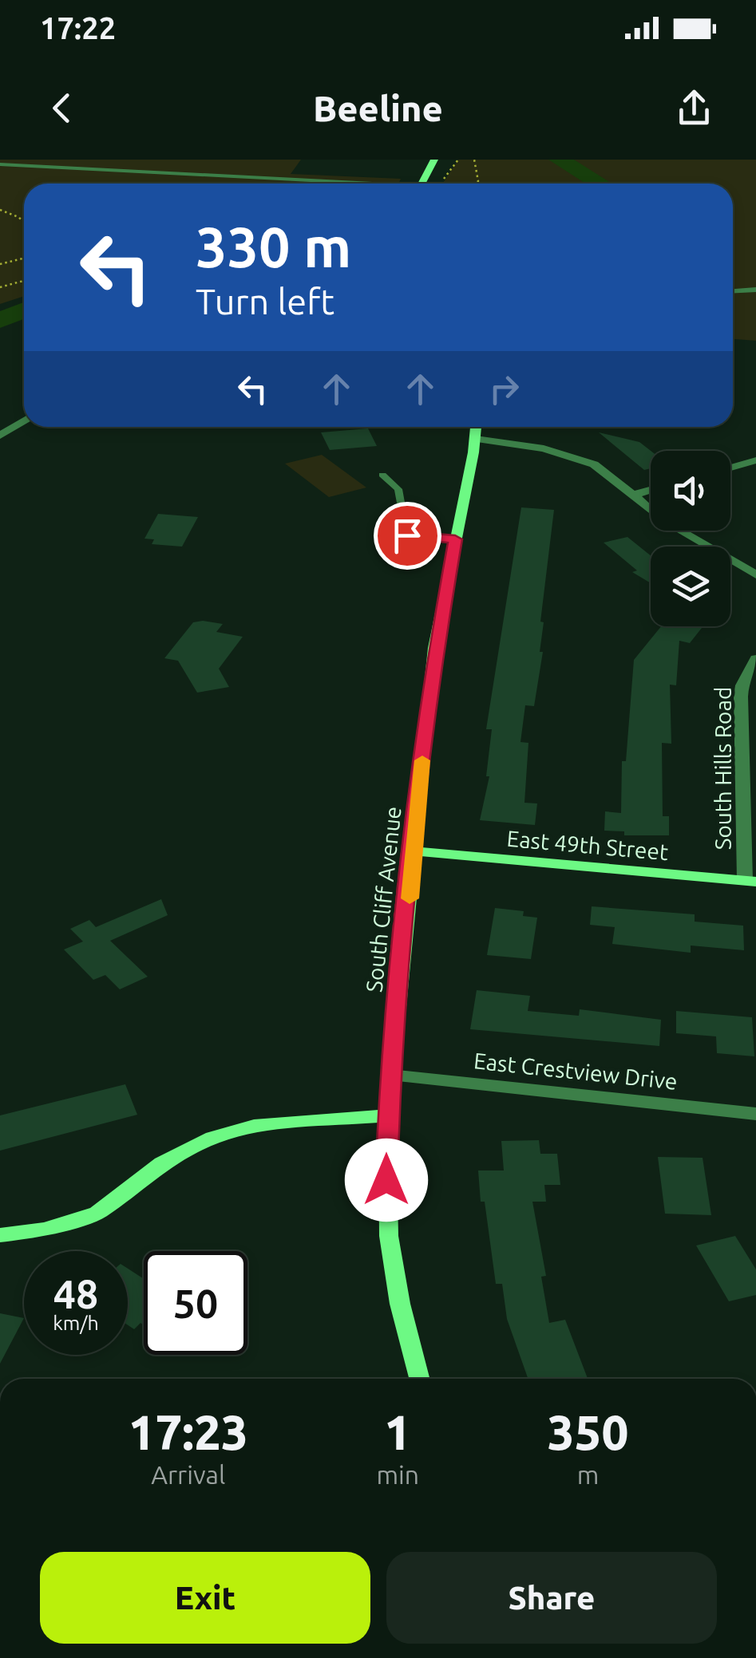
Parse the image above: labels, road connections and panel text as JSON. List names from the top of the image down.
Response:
{
  "streets": {
    "main road": ["East 49th Street", "South Cliff Avenue"],
    "street": ["South Hills Road", "East Crestview Drive"]
  },
  "crossings": [
    ["South Hills Road", "East 49th Street"],
    ["East 49th Street", "South Cliff Avenue"],
    ["South Cliff Avenue", "East Crestview Drive"]
  ],
  "page": {
    "status": "17:22",
    "header": "Beeline",
    "turn": ["330 m", "Turn left"],
    "speed": "48 km/h",
    "limit": "50",
    "eta": [
      "17:23",
      "Arrival",
      "1",
      "min",
      "350",
      "m"
    ],
    "buttons": ["Exit", "Share"]
  }
}
